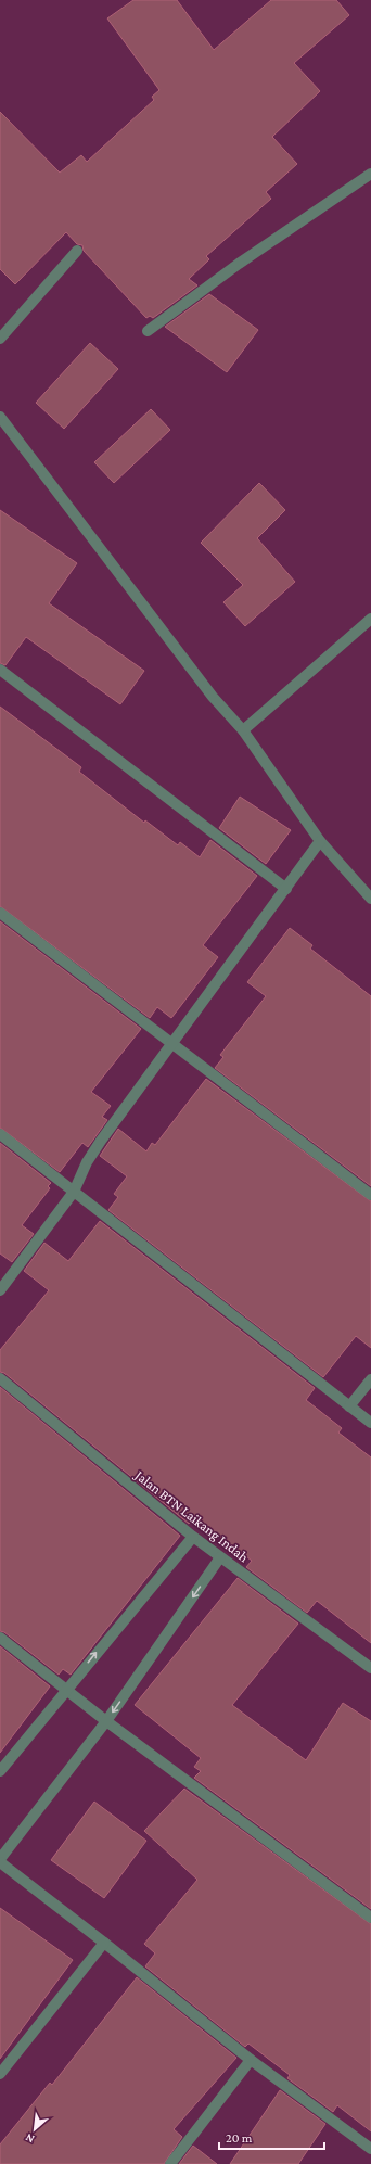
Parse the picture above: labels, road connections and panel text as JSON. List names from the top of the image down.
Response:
{
  "streets": {
    "street": ["Jalan BTN Laikang Indah"]
  },
  "scale_bar": "20 m",
  "north": "bottom left"
}
